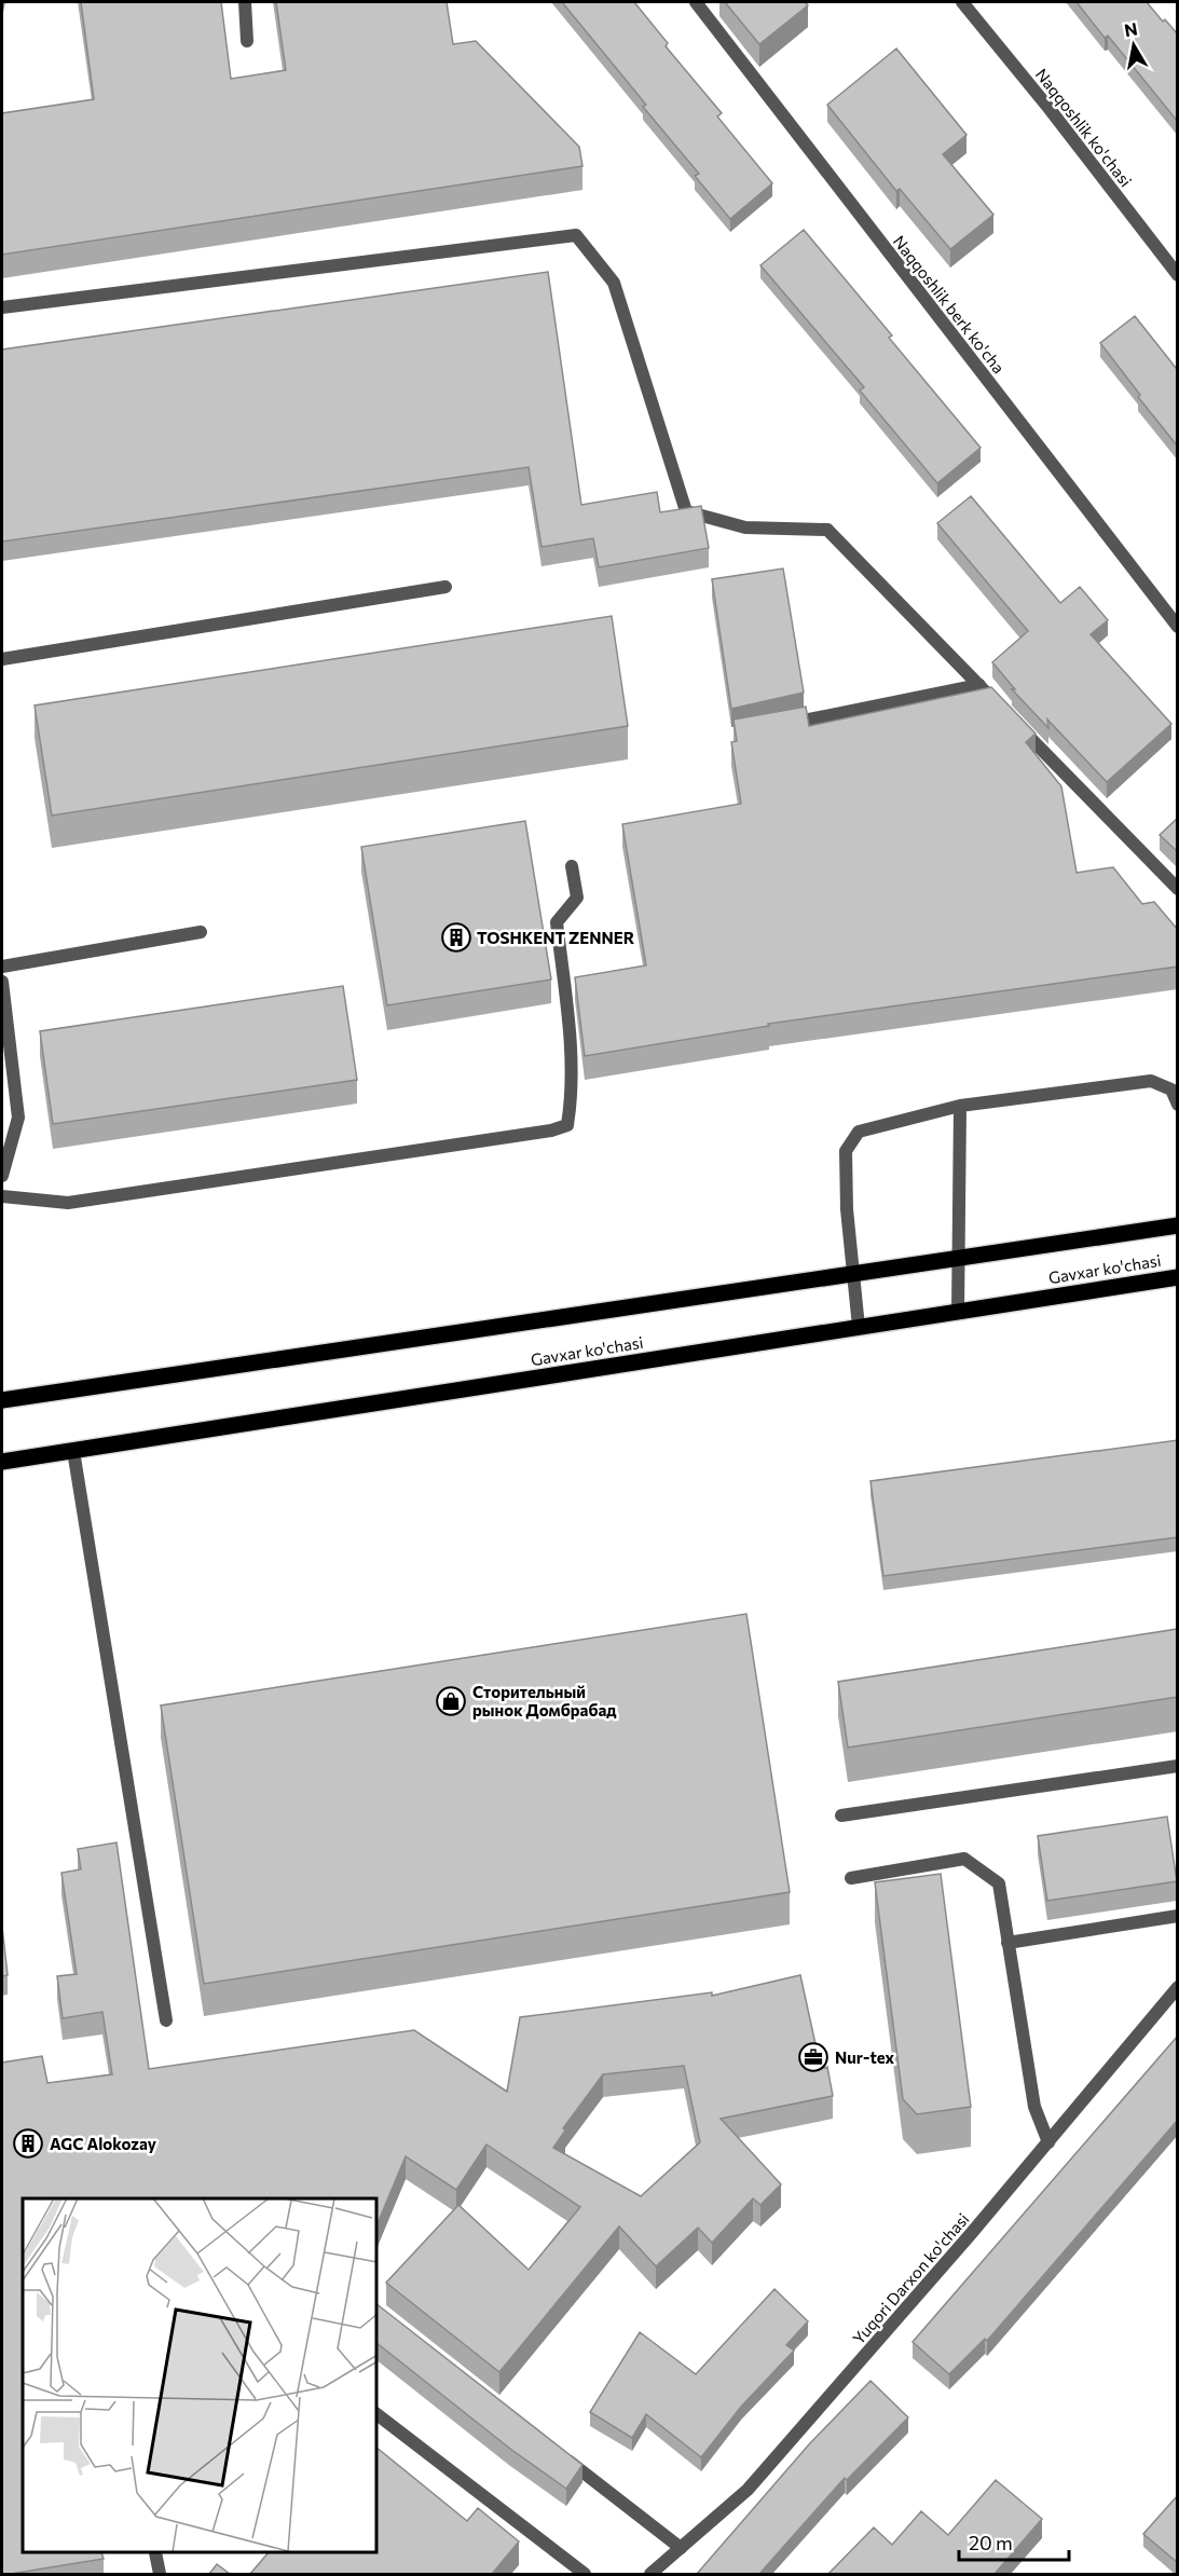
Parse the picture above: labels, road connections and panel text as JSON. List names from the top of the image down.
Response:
{
  "streets": {
    "main road": ["Gavxar ko'chasi"],
    "street": ["Naqqoshlik ko'chasi", "Naqqoshlik berk ko'cha", "Yuqori Darxon ko'chasi"]
  },
  "places": {
    "building": ["TOSHKENT ZENNER", "AGC Alokozay"],
    "shop": ["Сторительный рынок Домбрабад"],
    "office": ["Nur-tex"]
  },
  "scale_bar": "20 m",
  "north": "top"
}
